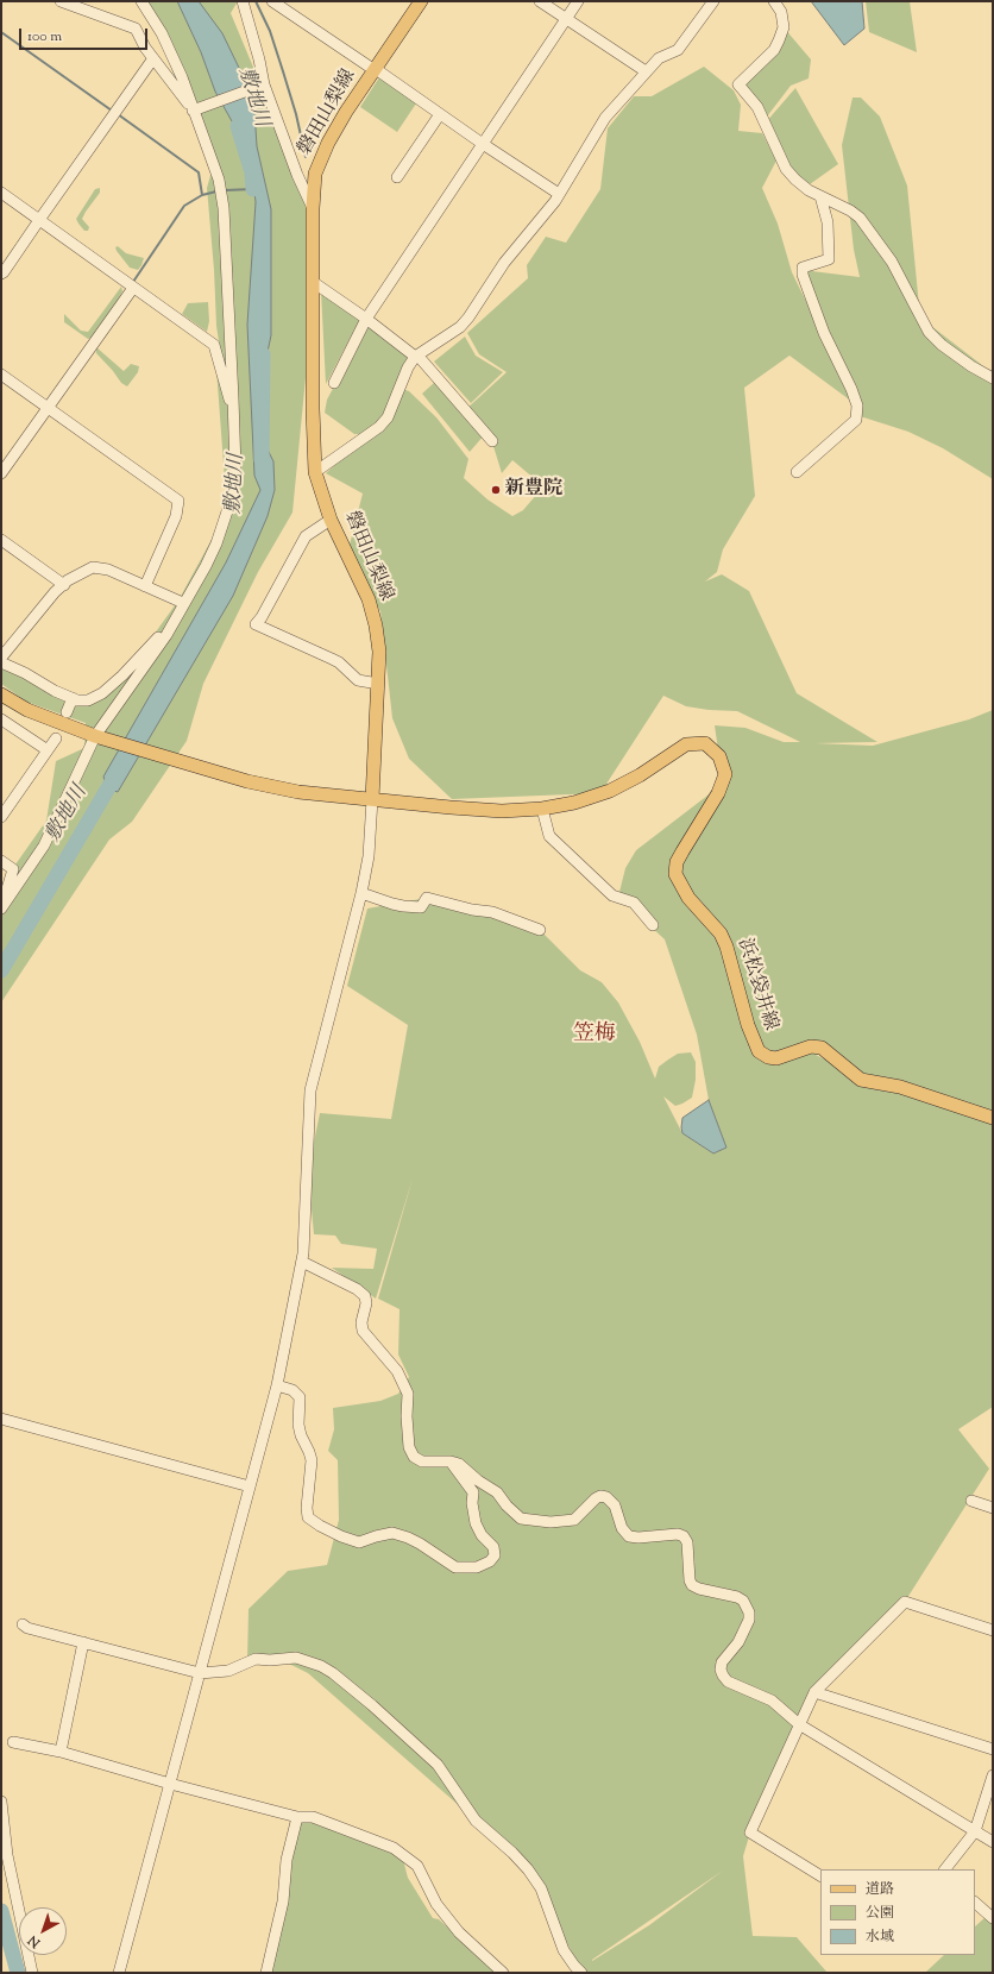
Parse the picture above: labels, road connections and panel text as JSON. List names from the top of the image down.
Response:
{
  "streets": {
    "main road": ["磐田山梨線", "浜松袋井線"]
  },
  "crossings": [
    ["磐田山梨線", "浜松袋井線"]
  ],
  "districts": ["笠梅"],
  "water": ["敷地川"],
  "places": ["新豊院"],
  "legend": ["道路", "公園", "水域"],
  "scale_bar": "100 m",
  "north": "bottom left"
}
